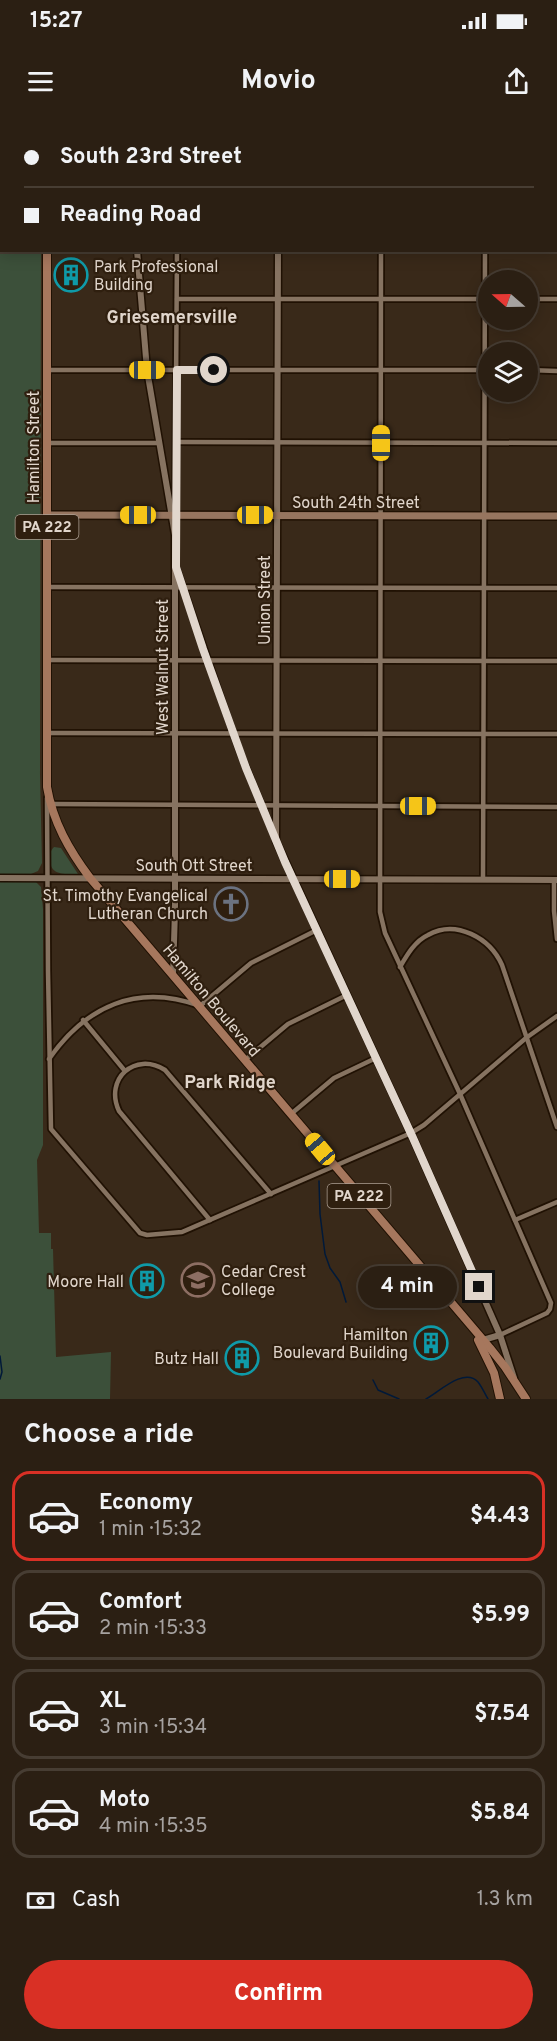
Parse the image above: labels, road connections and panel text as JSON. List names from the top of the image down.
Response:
{
  "streets": {
    "main road": [
      "Hamilton Street",
      "South 24th Street",
      "PA 222",
      "Hamilton Boulevard"
    ],
    "street": ["Union Street", "West Walnut Street", "South Ott Street"]
  },
  "crossings": [
    ["Hamilton Street", "South 24th Street"],
    ["Hamilton Street", "South Ott Street"],
    ["Hamilton Street", "Hamilton Boulevard"],
    ["South 24th Street", "Union Street"],
    ["South 24th Street", "West Walnut Street"],
    ["PA 222", "Hamilton Boulevard"],
    ["West Walnut Street", "South Ott Street"],
    ["West Walnut Street", "Hamilton Boulevard"],
    ["South Ott Street", "Hamilton Boulevard"]
  ],
  "districts": ["Griesemersville", "Park Ridge"],
  "places": {
    "building": [
      "Park Professional Building",
      "Moore Hall",
      "Hamilton Boulevard Building",
      "Butz Hall"
    ],
    "church": ["St. Timothy Evangelical Lutheran Church"],
    "school or university": ["Cedar Crest College"]
  },
  "north": "left",
  "page": {
    "status": "15:27",
    "header": "Movio",
    "banner": ["South 23rd Street", "Reading Road"],
    "bubble": "4 min",
    "heading": "Choose a ride",
    "list": [
      {
        "name": "Economy",
        "note": "1 min · 15:32",
        "value": "$4.43"
      },
      {
        "name": "Comfort",
        "note": "2 min · 15:33",
        "value": "$5.99"
      },
      {
        "name": "XL",
        "note": "3 min · 15:34",
        "value": "$7.54"
      },
      {
        "name": "Moto",
        "note": "4 min · 15:35",
        "value": "$5.84"
      }
    ],
    "pay": ["Cash", "1.3 km"],
    "buttons": "Confirm"
  }
}
